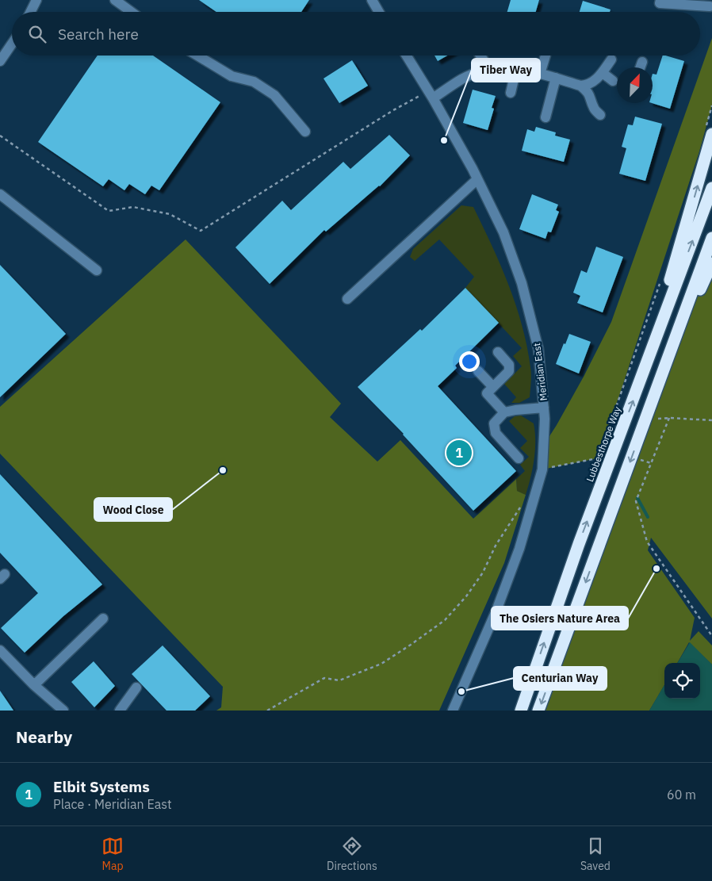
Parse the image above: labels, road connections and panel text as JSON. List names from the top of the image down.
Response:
{
  "streets": {
    "highway": ["Lubbesthorpe Way"],
    "street": ["Meridian East"]
  },
  "places": [
    "Tiber Way",
    "Wood Close",
    "The Osiers Nature Area",
    "Centurian Way"
  ],
  "north": "top right",
  "page": {
    "search": "Search here",
    "pins": "1",
    "heading": "Nearby",
    "list": [
      {
        "mark": "1",
        "name": "Elbit Systems",
        "note": "Place · Meridian East",
        "value": "60 m"
      }
    ],
    "nav": ["Map", "Directions", "Saved"]
  }
}
